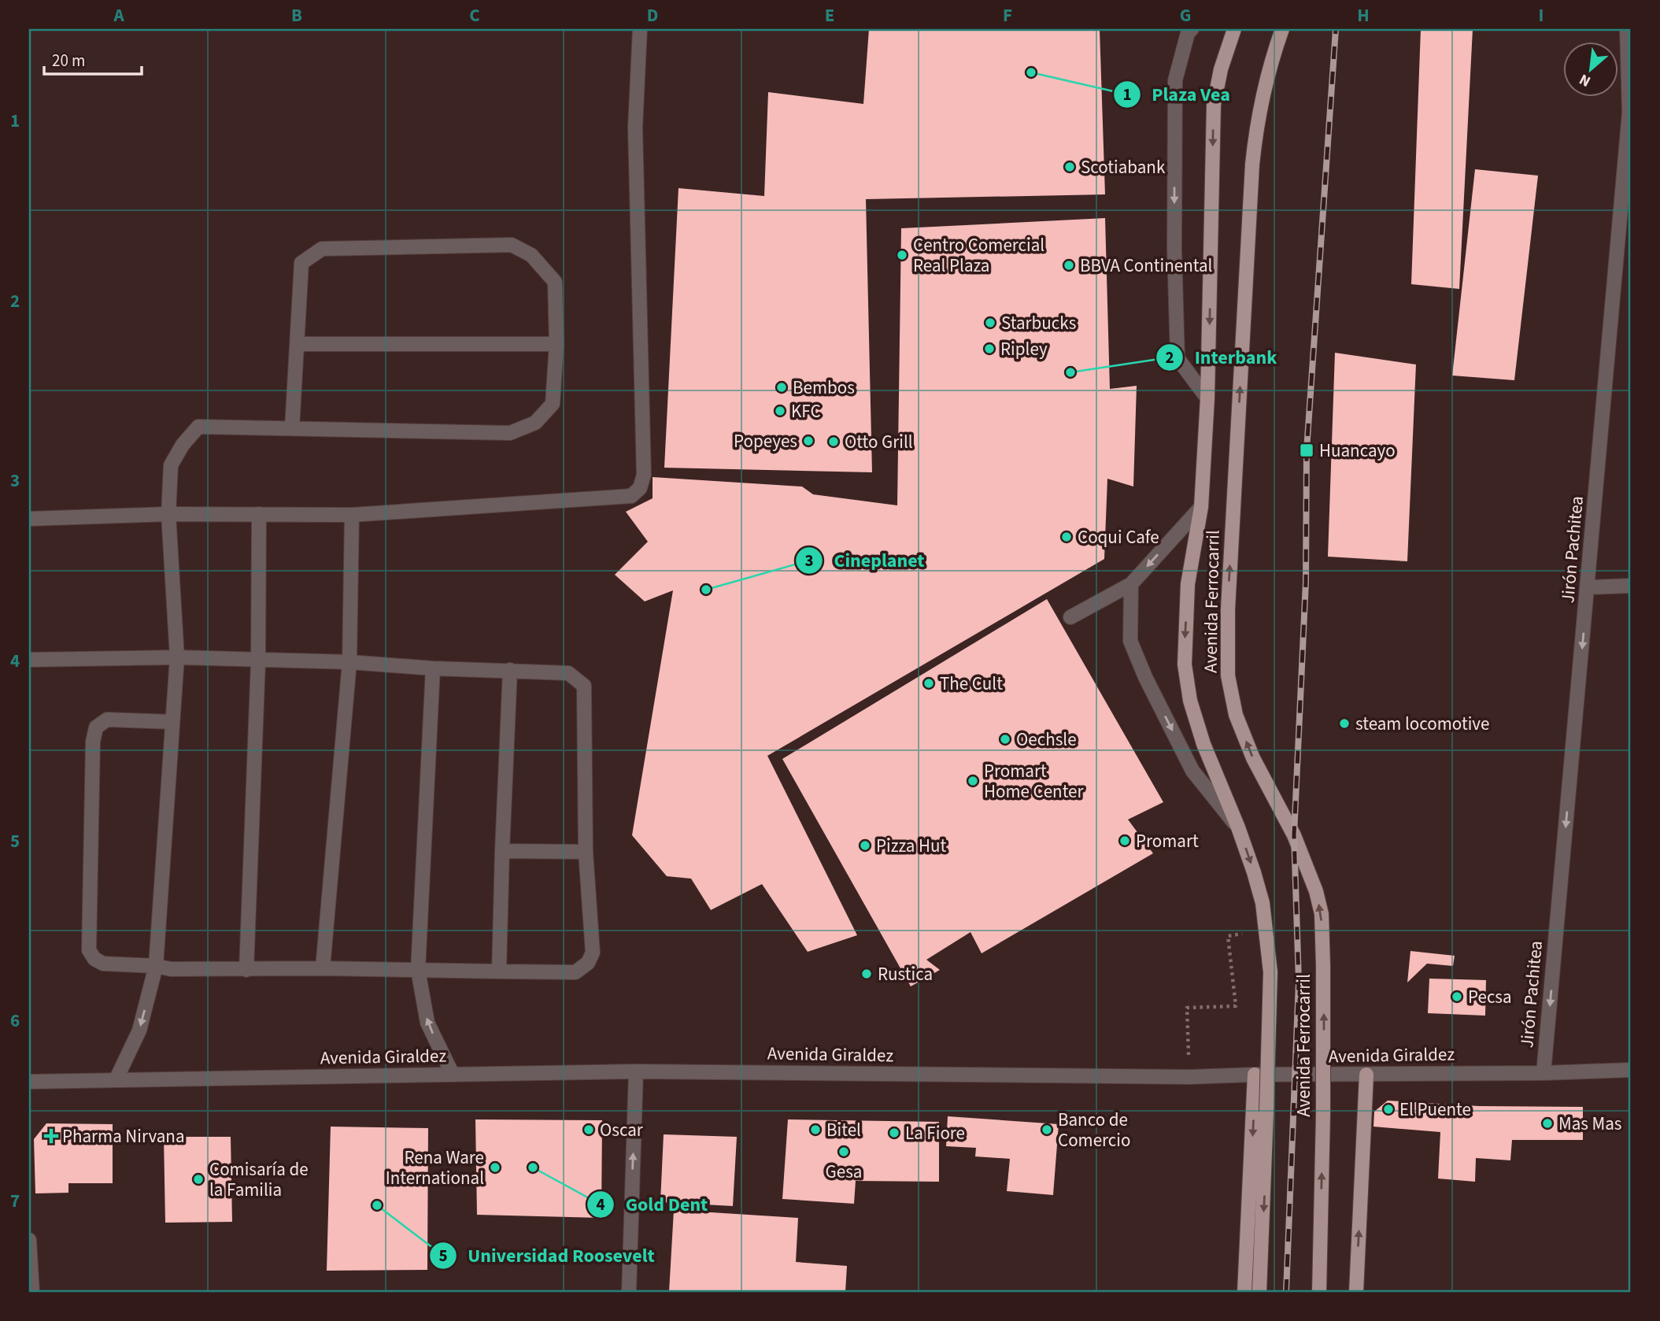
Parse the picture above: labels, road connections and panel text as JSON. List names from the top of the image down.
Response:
{
  "streets": {
    "main road": ["Avenida Ferrocarril"],
    "street": ["Jirón Pachitea", "Avenida Giraldez"]
  },
  "crossings": [
    ["Jirón Pachitea", "Avenida Giraldez"]
  ],
  "one_way": ["Jirón Pachitea"],
  "places": {
    "other": [
      "Plaza Vea",
      "Scotiabank",
      "Centro Comercial Real Plaza",
      "BBVA Continental",
      "Starbucks",
      "Ripley",
      "Interbank",
      "Bembos",
      "KFC",
      "Popeyes",
      "Otto Grill",
      "Coqui Cafe",
      "Cineplanet",
      "The Cult",
      "steam locomotive",
      "Oechsle",
      "Promart Home Center",
      "Promart",
      "Pizza Hut",
      "Rustica",
      "Pecsa",
      "El Puente",
      "Mas Mas",
      "Oscar",
      "Bitel",
      "Banco de Comercio",
      "La Fiore",
      "Gesa",
      "Rena Ware International",
      "Gold Dent",
      "Comisaría de la Familia",
      "Universidad Roosevelt"
    ],
    "transit": ["Huancayo"],
    "health": ["Pharma Nirvana"]
  },
  "scale_bar": "20 m",
  "north": "bottom left",
  "grid": {
    "columns": [
      "A",
      "B",
      "C",
      "D",
      "E",
      "F",
      "G",
      "H",
      "I"
    ],
    "rows": [
      "1",
      "2",
      "3",
      "4",
      "5",
      "6",
      "7"
    ]
  }
}
